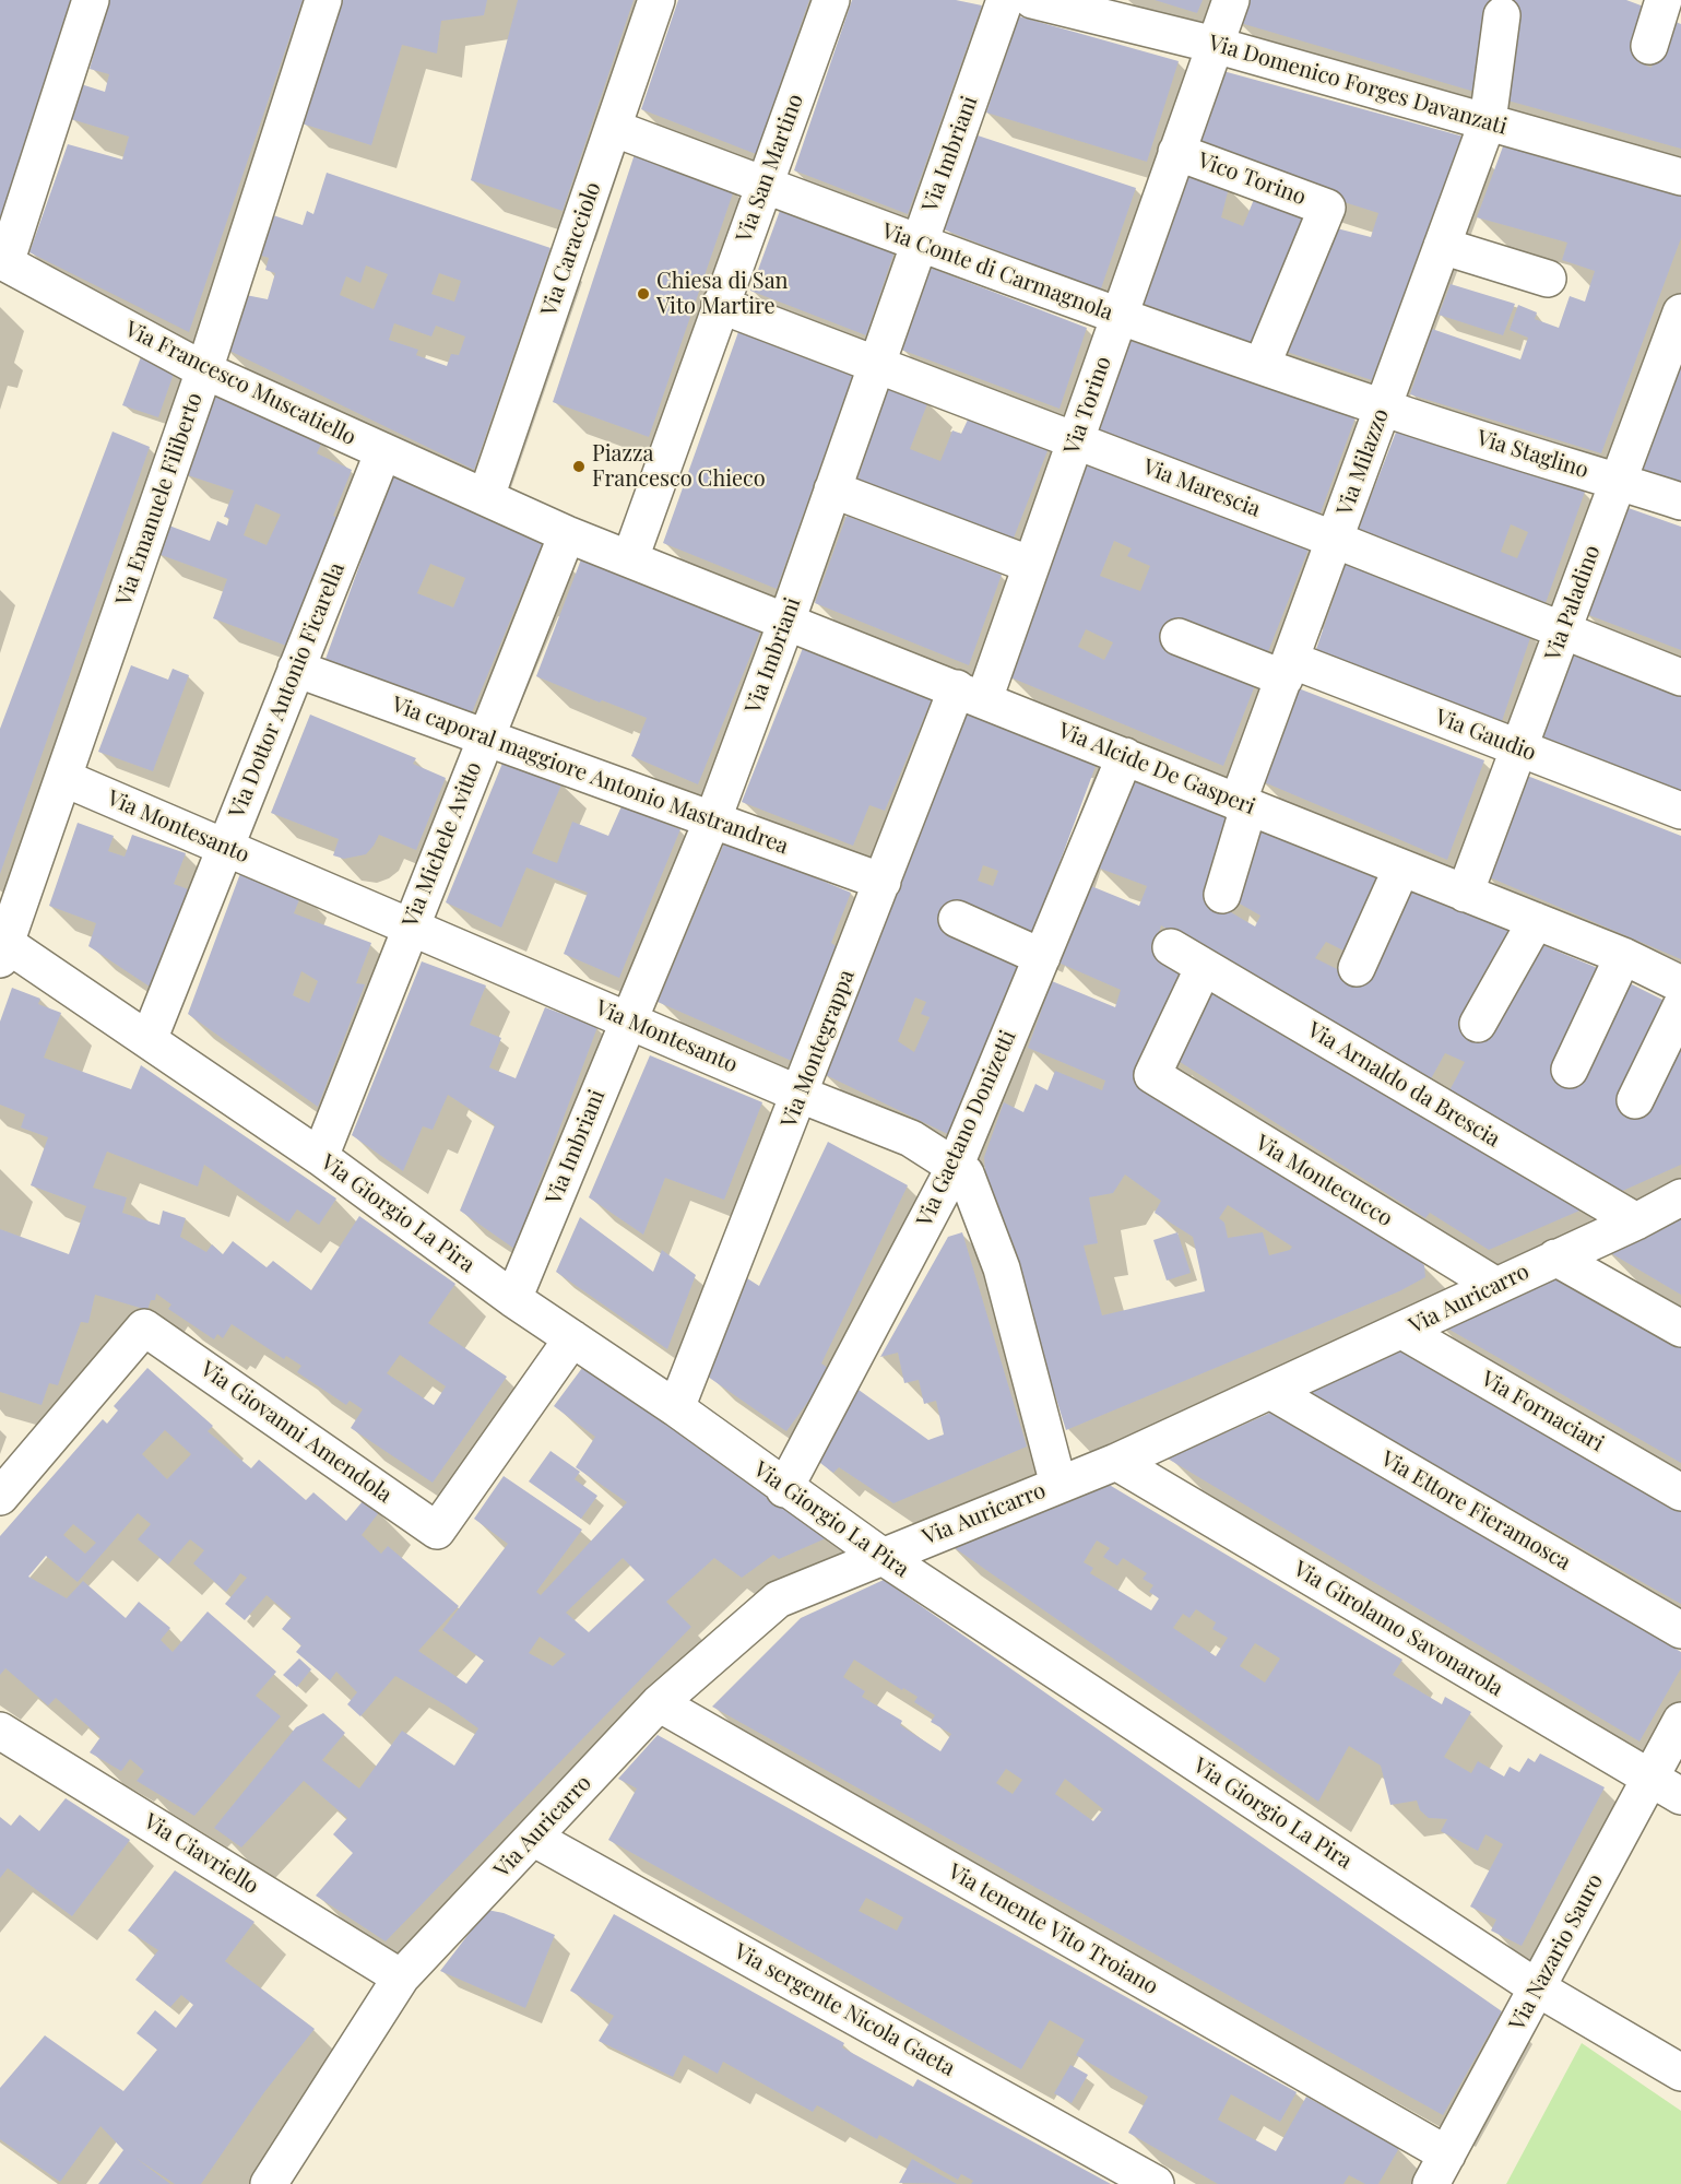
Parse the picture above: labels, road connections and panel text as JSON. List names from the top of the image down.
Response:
{
  "streets": {
    "street": [
      "Via Domenico Forges Davanzati",
      "Via Imbriani",
      "Via San Martino",
      "Vico Torino",
      "Via Caracciolo",
      "Via Conte di Carmagnola",
      "Via Francesco Muscatiello",
      "Via Torino",
      "Via Staglino",
      "Via Milazzo",
      "Via Marescia",
      "Via Emanuele Filiberto",
      "Via Paladino",
      "Via Dottor Antonio Ficarella",
      "Via Gaudio",
      "Via Alcide De Gasperi",
      "Via caporal maggiore Antonio Mastrandrea",
      "Via Montesanto",
      "Via Michele Avitto",
      "Via Montegrappa",
      "Via Arnaldo da Brescia",
      "Via Gaetano Donizetti",
      "Via Montecucco",
      "Via Giorgio La Pira",
      "Via Auricarro",
      "Via Fornaciari",
      "Via Giovanni Amendola",
      "Via Ettore Fieramosca",
      "Via Girolamo Savonarola",
      "Via Ciavriello",
      "Via tenente Vito Troiano",
      "Via Nazario Sauro",
      "Via sergente Nicola Gaeta"
    ]
  },
  "crossings": [
    ["Via Domenico Forges Davanzati", "Via Torino"],
    ["Via Domenico Forges Davanzati", "Via Milazzo"],
    ["Via Imbriani", "Via Conte di Carmagnola"],
    ["Via Imbriani", "Via Marescia"],
    ["Via Imbriani", "Via Alcide De Gasperi"],
    ["Via Imbriani", "Via caporal maggiore Antonio Mastrandrea"],
    ["Via Imbriani", "Via Montesanto"],
    ["Via Imbriani", "Via Giorgio La Pira"],
    ["Via San Martino", "Via Conte di Carmagnola"],
    ["Via San Martino", "Via Marescia"],
    ["Via San Martino", "Via Alcide De Gasperi"],
    ["Vico Torino", "Via Conte di Carmagnola"],
    ["Vico Torino", "Via Torino"],
    ["Via Caracciolo", "Via Conte di Carmagnola"],
    ["Via Caracciolo", "Via Francesco Muscatiello"],
    ["Via Conte di Carmagnola", "Via Torino"],
    ["Via Conte di Carmagnola", "Via Staglino"],
    ["Via Conte di Carmagnola", "Via Milazzo"],
    ["Via Francesco Muscatiello", "Via Emanuele Filiberto"],
    ["Via Francesco Muscatiello", "Via Dottor Antonio Ficarella"],
    ["Via Torino", "Via Marescia"],
    ["Via Torino", "Via Alcide De Gasperi"],
    ["Via Torino", "Via Montegrappa"],
    ["Via Staglino", "Via Milazzo"],
    ["Via Staglino", "Via Paladino"],
    ["Via Milazzo", "Via Marescia"],
    ["Via Milazzo", "Via Gaudio"],
    ["Via Milazzo", "Via Alcide De Gasperi"],
    ["Via Marescia", "Via Paladino"],
    ["Via Emanuele Filiberto", "Via Montesanto"],
    ["Via Emanuele Filiberto", "Via Giorgio La Pira"],
    ["Via Paladino", "Via Gaudio"],
    ["Via Paladino", "Via Alcide De Gasperi"],
    ["Via Dottor Antonio Ficarella", "Via caporal maggiore Antonio Mastrandrea"],
    ["Via Dottor Antonio Ficarella", "Via Montesanto"],
    ["Via Dottor Antonio Ficarella", "Via Giorgio La Pira"],
    ["Via Alcide De Gasperi", "Via Montegrappa"],
    ["Via Alcide De Gasperi", "Via Gaetano Donizetti"],
    ["Via caporal maggiore Antonio Mastrandrea", "Via Michele Avitto"],
    ["Via caporal maggiore Antonio Mastrandrea", "Via Montegrappa"],
    ["Via Montesanto", "Via Michele Avitto"],
    ["Via Montesanto", "Via Montegrappa"],
    ["Via Montesanto", "Via Gaetano Donizetti"],
    ["Via Montesanto", "Via Auricarro"],
    ["Via Michele Avitto", "Via Giorgio La Pira"],
    ["Via Montegrappa", "Via Giorgio La Pira"],
    ["Via Arnaldo da Brescia", "Via Montecucco"],
    ["Via Arnaldo da Brescia", "Via Auricarro"],
    ["Via Gaetano Donizetti", "Via Giorgio La Pira"],
    ["Via Montecucco", "Via Auricarro"],
    ["Via Giorgio La Pira", "Via Auricarro"],
    ["Via Giorgio La Pira", "Via Giovanni Amendola"],
    ["Via Giorgio La Pira", "Via Nazario Sauro"],
    ["Via Auricarro", "Via Fornaciari"],
    ["Via Auricarro", "Via Ettore Fieramosca"],
    ["Via Auricarro", "Via Girolamo Savonarola"],
    ["Via Auricarro", "Via Ciavriello"],
    ["Via Auricarro", "Via tenente Vito Troiano"],
    ["Via Auricarro", "Via sergente Nicola Gaeta"],
    ["Via Girolamo Savonarola", "Via Nazario Sauro"],
    ["Via tenente Vito Troiano", "Via Nazario Sauro"]
  ],
  "places": ["Chiesa di San Vito Martire", "Piazza Francesco Chieco"]
}
